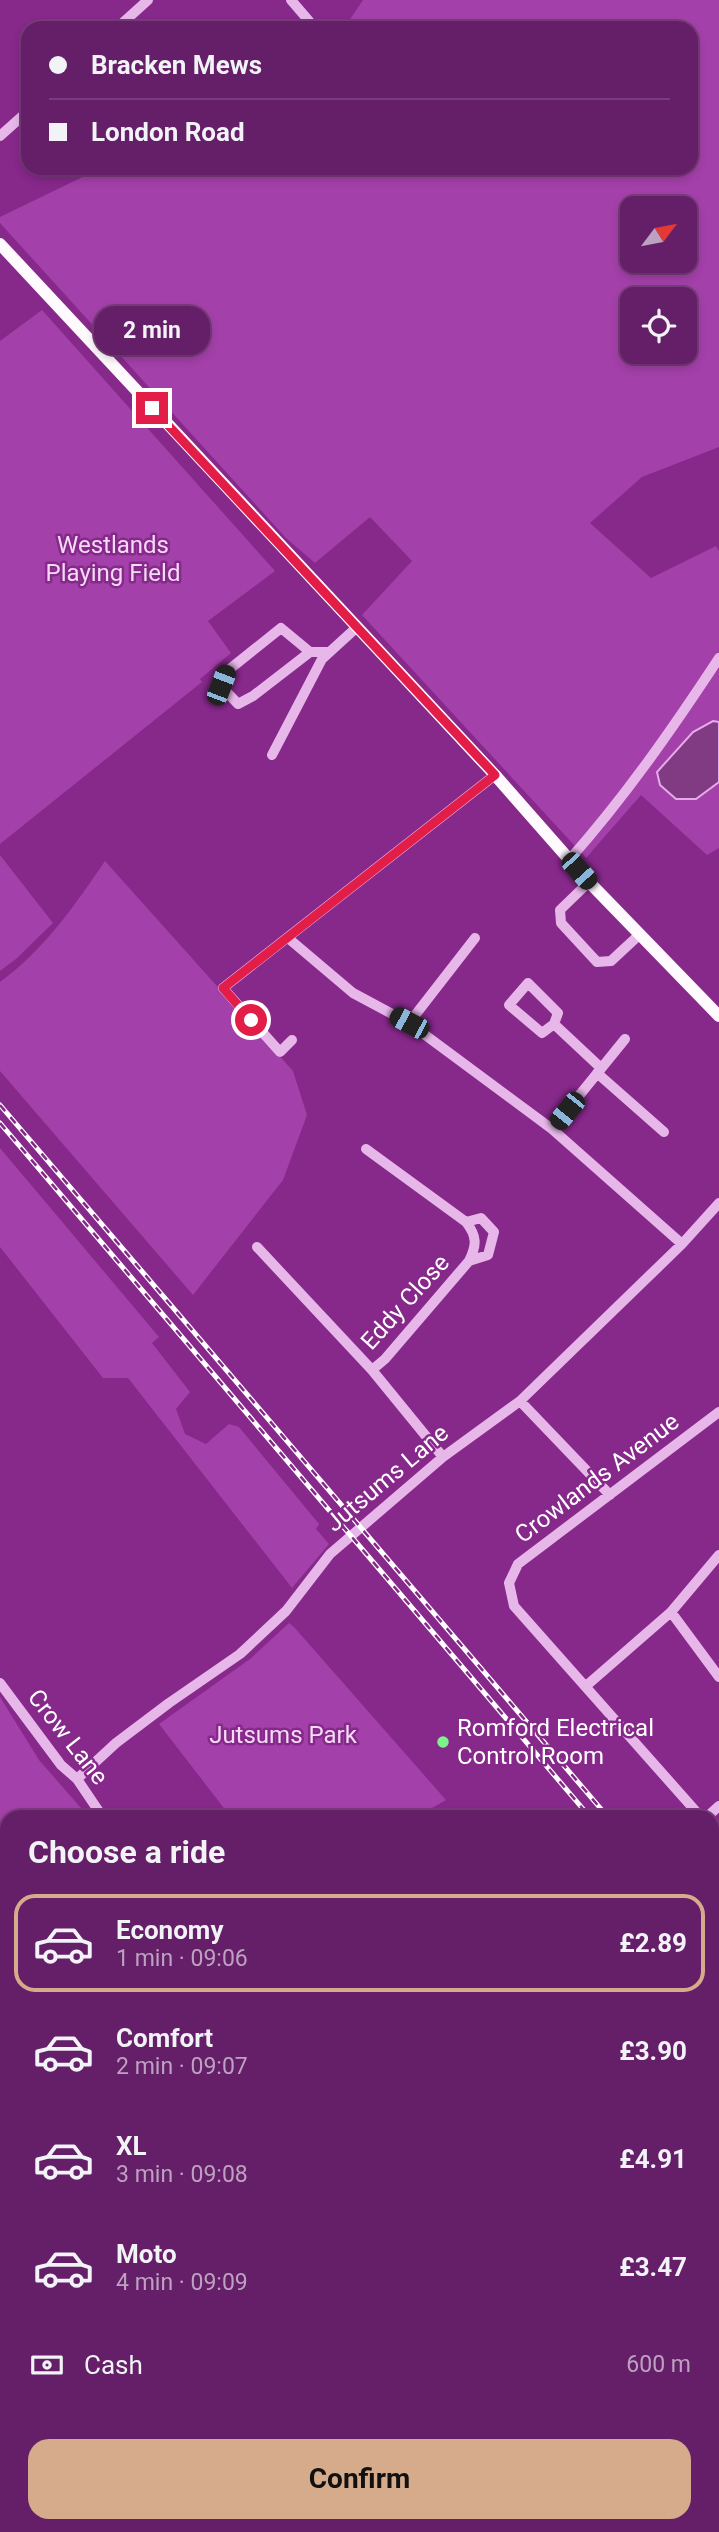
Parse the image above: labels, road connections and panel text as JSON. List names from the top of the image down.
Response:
{
  "streets": {
    "street": [
      "Eddy Close",
      "Jutsums Lane",
      "Crowlands Avenue",
      "Crow Lane"
    ]
  },
  "crossings": [
    ["Jutsums Lane", "Crow Lane"]
  ],
  "parks": ["Westlands Playing Field", "Jutsums Park"],
  "places": ["Romford Electrical Control Room"],
  "north": "top right",
  "page": {
    "banner": ["Bracken Mews", "London Road"],
    "bubble": "2 min",
    "heading": "Choose a ride",
    "list": [
      {
        "name": "Economy",
        "note": "1 min · 09:06",
        "value": "£2.89"
      },
      {
        "name": "Comfort",
        "note": "2 min · 09:07",
        "value": "£3.90"
      },
      {
        "name": "XL",
        "note": "3 min · 09:08",
        "value": "£4.91"
      },
      {
        "name": "Moto",
        "note": "4 min · 09:09",
        "value": "£3.47"
      }
    ],
    "pay": ["Cash", "600 m"],
    "buttons": "Confirm"
  }
}
